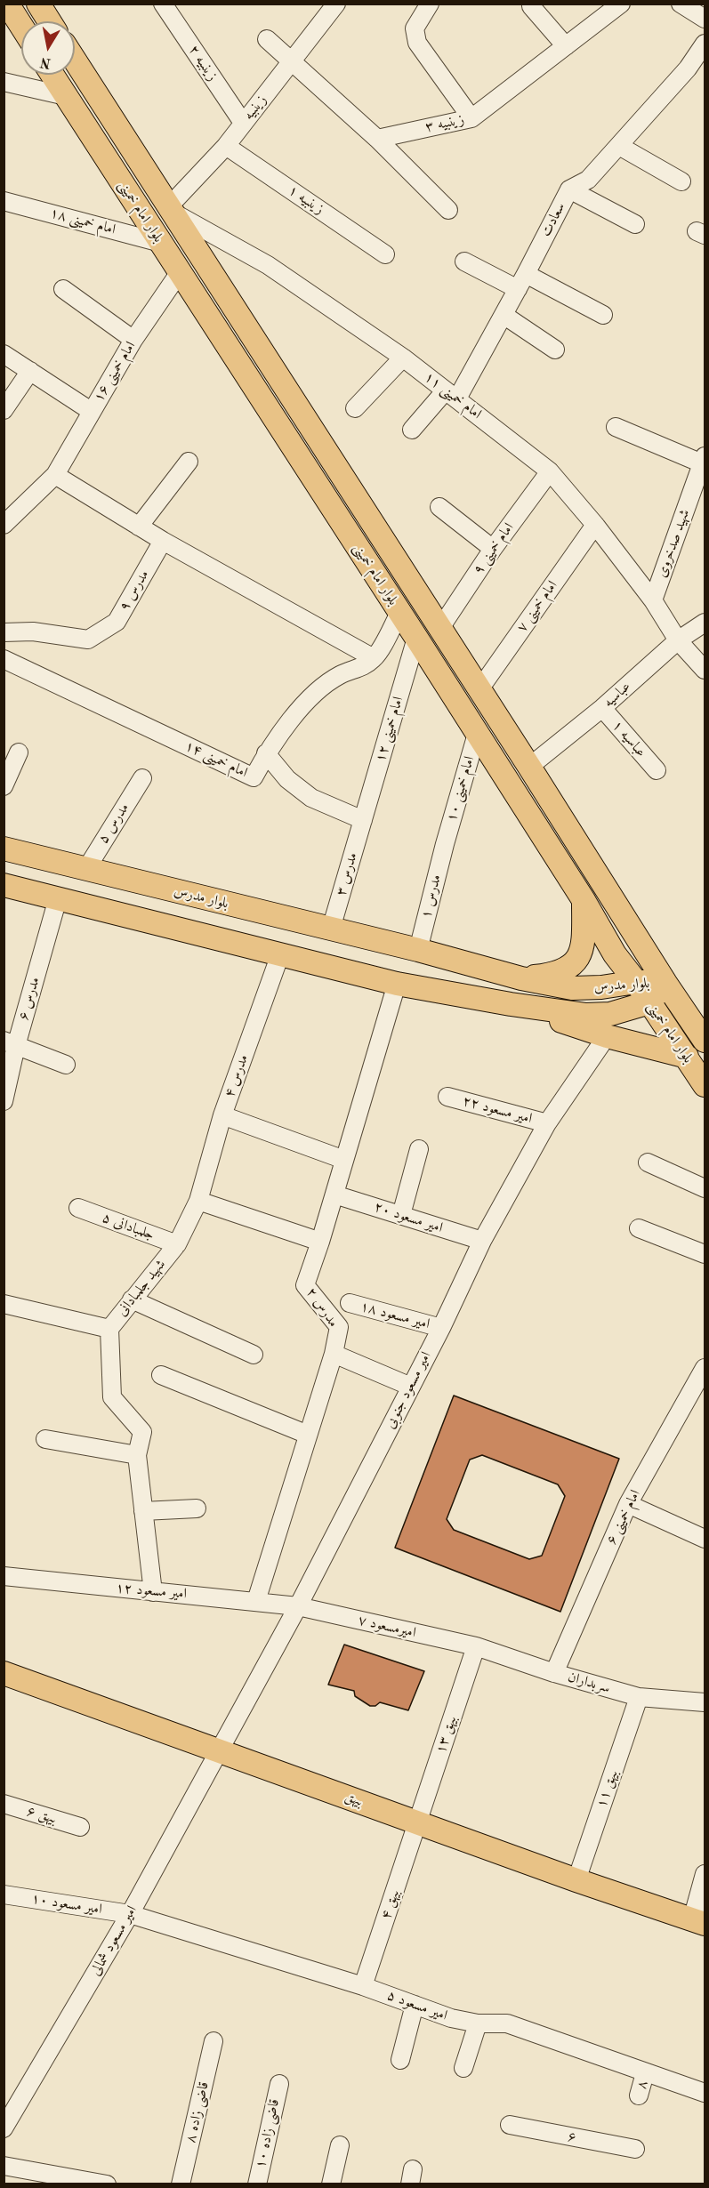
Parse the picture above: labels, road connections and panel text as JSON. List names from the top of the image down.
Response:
{
  "streets": {
    "main road": ["بلوار امام خمینی", "بلوار مدرس", "بیهق"],
    "street": [
      "زینبیه ۲",
      "زینبیه",
      "زینبیه ۳",
      "زینبیه ۱",
      "سعادت",
      "امام خمینی ۱۸",
      "امام خمینی ۱۶",
      "امام خمینی ۱۱",
      "شهید صدخروی",
      "امام خمینی ۹",
      "مدرس ۹",
      "امام خمینی ۷",
      "عباسیه",
      "امام خمینی ۱۲",
      "عباسیه ۱",
      "امام خمینی ۱۴",
      "امام خمینی ۱۰",
      "مدرس ۵",
      "مدرس ۳",
      "مدرس ۱",
      "مدرس ۶",
      "مدرس ۴",
      "امیر مسعود ۲۲",
      "امیر مسعود ۲۰",
      "جلمبادانی ۵",
      "شهید جلمبادانی",
      "مدرس ۲",
      "امیر مسعود ۱۸",
      "امیر مسعود جنوبی",
      "امام خمینی ۶",
      "امیر مسعود ۱۲",
      "امیرمسعود ۷",
      "سربداران",
      "بیهق ۱۳",
      "بیهق ۱۱",
      "بیهق ۶",
      "امیر مسعود ۱۰",
      "بیهق ۴",
      "امیر مسعود شمالی",
      "امیر مسعود ۵",
      "۸",
      "قاضی زاده ۸",
      "قاضی زاده ۱۰",
      "۶"
    ]
  },
  "crossings": [
    ["زینبیه ۲", "زینبیه"],
    ["زینبیه", "زینبیه ۱"],
    ["زینبیه", "بلوار امام خمینی"],
    ["زینبیه", "امام خمینی ۱۱"],
    ["بلوار امام خمینی", "امام خمینی ۱۸"],
    ["بلوار امام خمینی", "امام خمینی ۱۶"],
    ["بلوار امام خمینی", "امام خمینی ۱۱"],
    ["بلوار امام خمینی", "امام خمینی ۹"],
    ["بلوار امام خمینی", "امام خمینی ۷"],
    ["بلوار امام خمینی", "عباسیه"],
    ["بلوار امام خمینی", "امام خمینی ۱۲"],
    ["بلوار امام خمینی", "امام خمینی ۱۰"],
    ["بلوار امام خمینی", "بلوار مدرس"],
    ["سعادت", "امام خمینی ۱۱"],
    ["امام خمینی ۱۱", "شهید صدخروی"],
    ["امام خمینی ۱۱", "امام خمینی ۹"],
    ["امام خمینی ۱۱", "امام خمینی ۷"],
    ["امام خمینی ۱۱", "عباسیه"],
    ["عباسیه", "عباسیه ۱"],
    ["امام خمینی ۱۲", "مدرس ۳"],
    ["امام خمینی ۱۰", "مدرس ۱"],
    ["مدرس ۵", "بلوار مدرس"],
    ["مدرس ۳", "بلوار مدرس"],
    ["مدرس ۱", "بلوار مدرس"],
    ["بلوار مدرس", "مدرس ۶"],
    ["بلوار مدرس", "مدرس ۴"],
    ["بلوار مدرس", "مدرس ۲"],
    ["مدرس ۴", "شهید جلمبادانی"],
    ["امیر مسعود ۲۲", "امیر مسعود جنوبی"],
    ["امیر مسعود ۲۰", "مدرس ۲"],
    ["امیر مسعود ۲۰", "امیر مسعود جنوبی"],
    ["جلمبادانی ۵", "شهید جلمبادانی"],
    ["شهید جلمبادانی", "امیر مسعود ۱۲"],
    ["مدرس ۲", "امیر مسعود ۱۲"],
    ["امیر مسعود ۱۸", "امیر مسعود جنوبی"],
    ["امیر مسعود جنوبی", "امیر مسعود ۱۲"],
    ["امیر مسعود جنوبی", "امیرمسعود ۷"],
    ["امیر مسعود جنوبی", "بیهق"],
    ["امیر مسعود جنوبی", "امیر مسعود شمالی"],
    ["امام خمینی ۶", "سربداران"],
    ["امیر مسعود ۱۲", "امیرمسعود ۷"],
    ["امیرمسعود ۷", "سربداران"],
    ["امیرمسعود ۷", "بیهق ۱۳"],
    ["سربداران", "بیهق ۱۳"],
    ["سربداران", "بیهق ۱۱"],
    ["بیهق ۱۳", "بیهق"],
    ["بیهق ۱۳", "بیهق ۴"],
    ["بیهق ۱۱", "بیهق"],
    ["بیهق", "بیهق ۴"],
    ["بیهق", "امیر مسعود شمالی"],
    ["امیر مسعود ۱۰", "امیر مسعود شمالی"],
    ["امیر مسعود ۱۰", "امیر مسعود ۵"],
    ["بیهق ۴", "امیر مسعود ۵"],
    ["امیر مسعود شمالی", "امیر مسعود ۵"],
    ["امیر مسعود ۵", "۸"]
  ],
  "north": "bottom"
}
